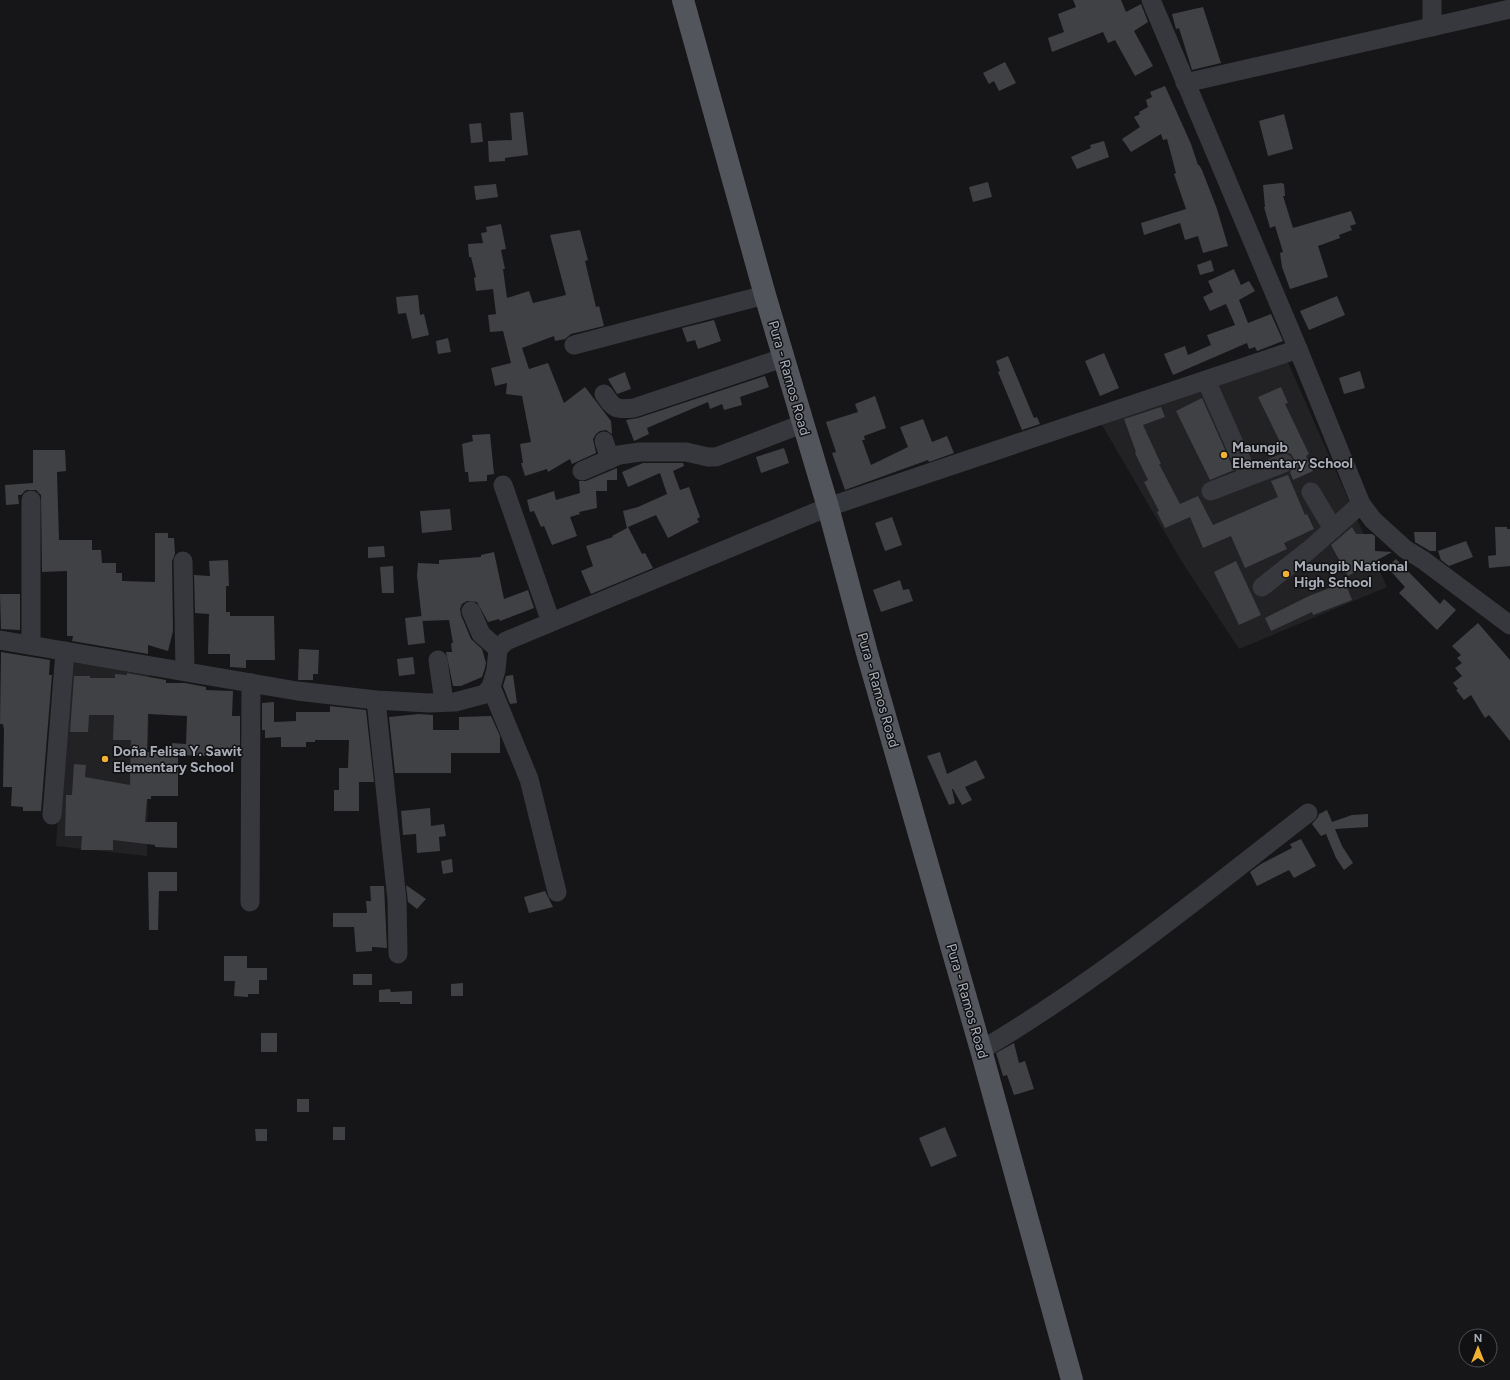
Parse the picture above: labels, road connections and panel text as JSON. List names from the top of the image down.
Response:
{
  "streets": {
    "main road": ["Pura - Ramos Road"]
  },
  "places": ["Maungib Elementary School", "Maungib National High School", "Doña Felisa Y. Sawit Elementary School"],
  "north": "top"
}
